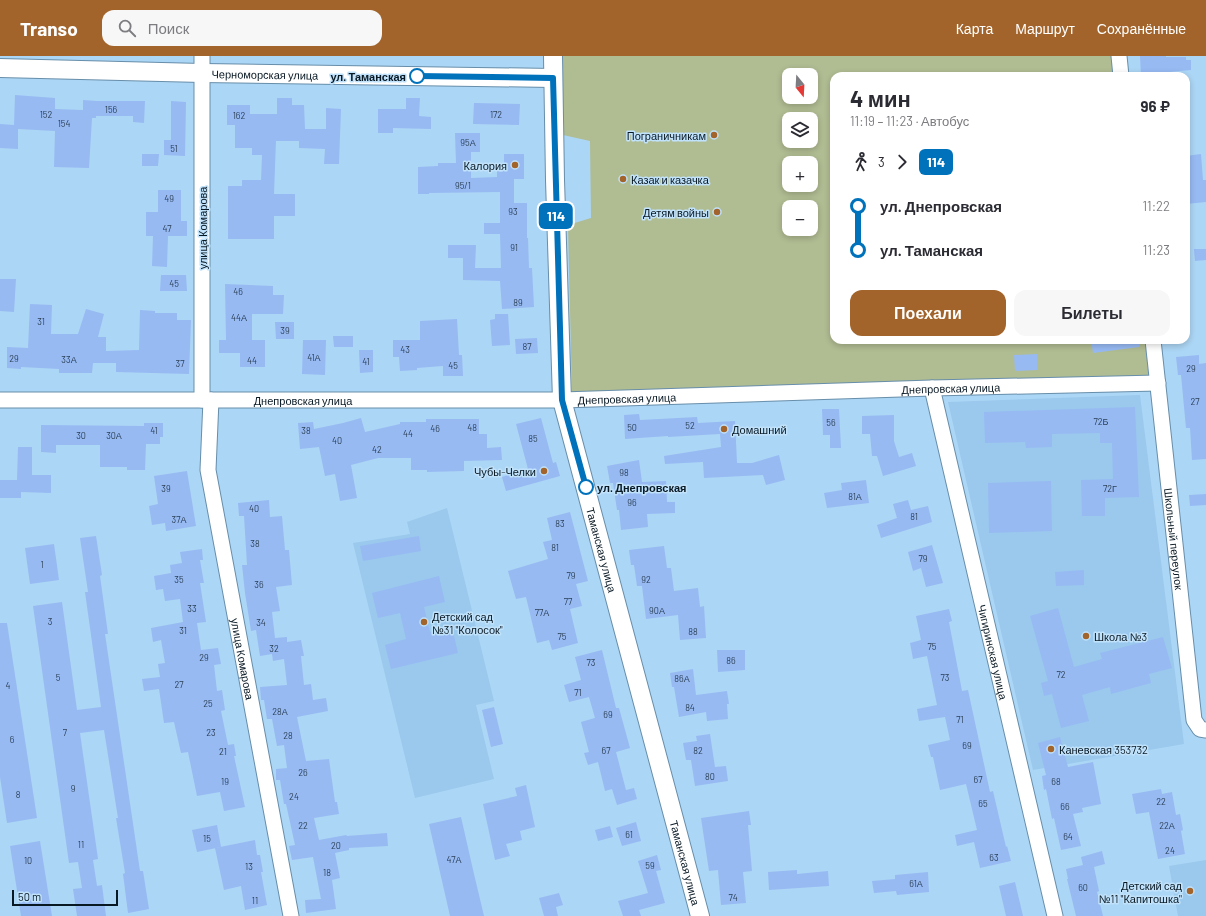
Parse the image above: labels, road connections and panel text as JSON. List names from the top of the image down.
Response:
{
  "streets": {
    "street": [
      "Черноморская улица",
      "улица Комарова",
      "Днепровская улица",
      "Школьный переулок",
      "Таманская улица",
      "Чигиринская улица"
    ]
  },
  "crossings": [
    ["Черноморская улица", "улица Комарова"],
    ["Черноморская улица", "Таманская улица"],
    ["улица Комарова", "Днепровская улица"],
    ["Днепровская улица", "Школьный переулок"],
    ["Днепровская улица", "Таманская улица"],
    ["Днепровская улица", "Чигиринская улица"]
  ],
  "places": [
    "ул. Таманская",
    "Пограничникам",
    "Калория",
    "Казак и казачка",
    "Детям войны",
    "Домашний",
    "Чубы-Челки",
    "ул. Днепровская",
    "Детский сад №31 \"Колосок\"",
    "Школа №3",
    "Каневская 353732",
    "Детский сад №11 \"Капитошка\""
  ],
  "lines": ["bus line 114"],
  "house_numbers": [
    "156",
    "152",
    "172",
    "162",
    "154",
    "95А",
    "51",
    "95/1",
    "49",
    "93",
    "47",
    "91",
    "45",
    "46",
    "89",
    "44А",
    "31",
    "39",
    "87",
    "43",
    "41А",
    "29",
    "33А",
    "44",
    "41",
    "37",
    "45",
    "29",
    "27",
    "72Б",
    "56",
    "52",
    "48",
    "50",
    "46",
    "41",
    "38",
    "44",
    "30",
    "30А",
    "85",
    "40",
    "42",
    "98",
    "39",
    "72Г",
    "81А",
    "96",
    "40",
    "81",
    "37А",
    "83",
    "38",
    "81",
    "79",
    "1",
    "79",
    "35",
    "92",
    "36",
    "77",
    "33",
    "90А",
    "77А",
    "3",
    "34",
    "31",
    "88",
    "75",
    "75",
    "32",
    "29",
    "86",
    "73",
    "72",
    "5",
    "73",
    "86А",
    "27",
    "4",
    "71",
    "25",
    "84",
    "28А",
    "69",
    "71",
    "7",
    "23",
    "28",
    "6",
    "69",
    "67",
    "82",
    "21",
    "26",
    "80",
    "67",
    "19",
    "68",
    "9",
    "8",
    "24",
    "22",
    "65",
    "66",
    "22",
    "22А",
    "61",
    "64",
    "15",
    "11",
    "20",
    "24",
    "63",
    "47А",
    "10",
    "59",
    "13",
    "18",
    "61А",
    "60",
    "74",
    "11"
  ],
  "scale_bar": "50 m",
  "north": "bottom",
  "page": {
    "header": "Transo",
    "search": "Поиск",
    "nav": ["Карта", "Маршрут", "Сохранённые"],
    "on_map": "114",
    "map_buttons": ["+", "−"],
    "heading": ["4 мин", "11:19 – 11:23 · Автобус", "96 ₽"],
    "legs": ["3", "114"],
    "list": [
      {
        "name": "ул. Днепровская",
        "value": "11:22"
      },
      {
        "name": "ул. Таманская",
        "value": "11:23"
      }
    ],
    "buttons": ["Поехали", "Билеты"],
    "scale": "50 m"
  }
}
